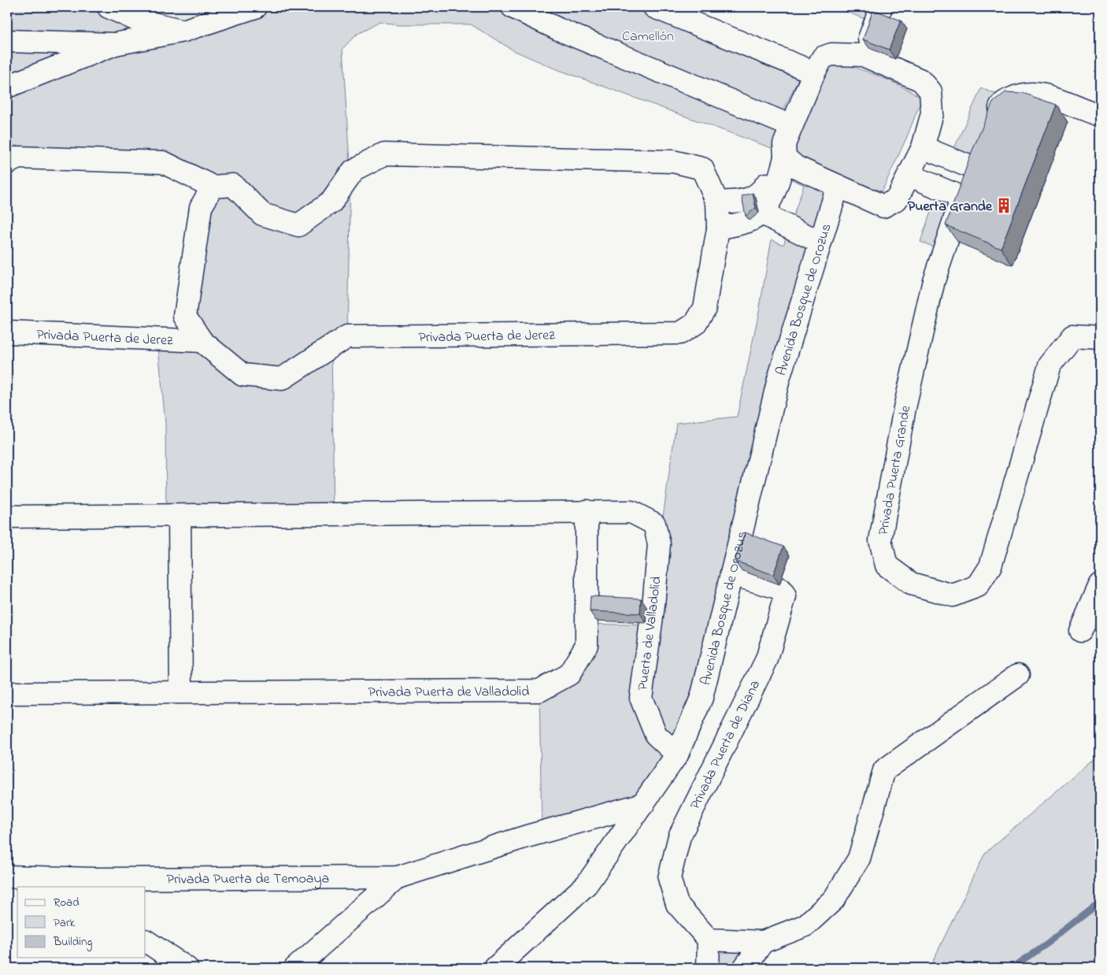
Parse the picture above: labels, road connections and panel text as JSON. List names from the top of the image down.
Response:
{
  "streets": {
    "street": [
      "Avenida Bosque de Orozus",
      "Privada Puerta de Jerez",
      "Privada Puerta Grande",
      "Puerta de Valladolid",
      "Privada Puerta de Valladolid",
      "Privada Puerta de Diana",
      "Privada Puerta de Temoaya"
    ]
  },
  "crossings": [
    ["Avenida Bosque de Orozus", "Puerta de Valladolid"],
    ["Avenida Bosque de Orozus", "Privada Puerta de Diana"],
    ["Avenida Bosque de Orozus", "Privada Puerta de Temoaya"],
    ["Puerta de Valladolid", "Privada Puerta de Valladolid"]
  ],
  "parks": ["Camellón"],
  "places": {
    "building": ["Puerta Grande"]
  },
  "legend": ["Road", "Park", "Building"]
}
